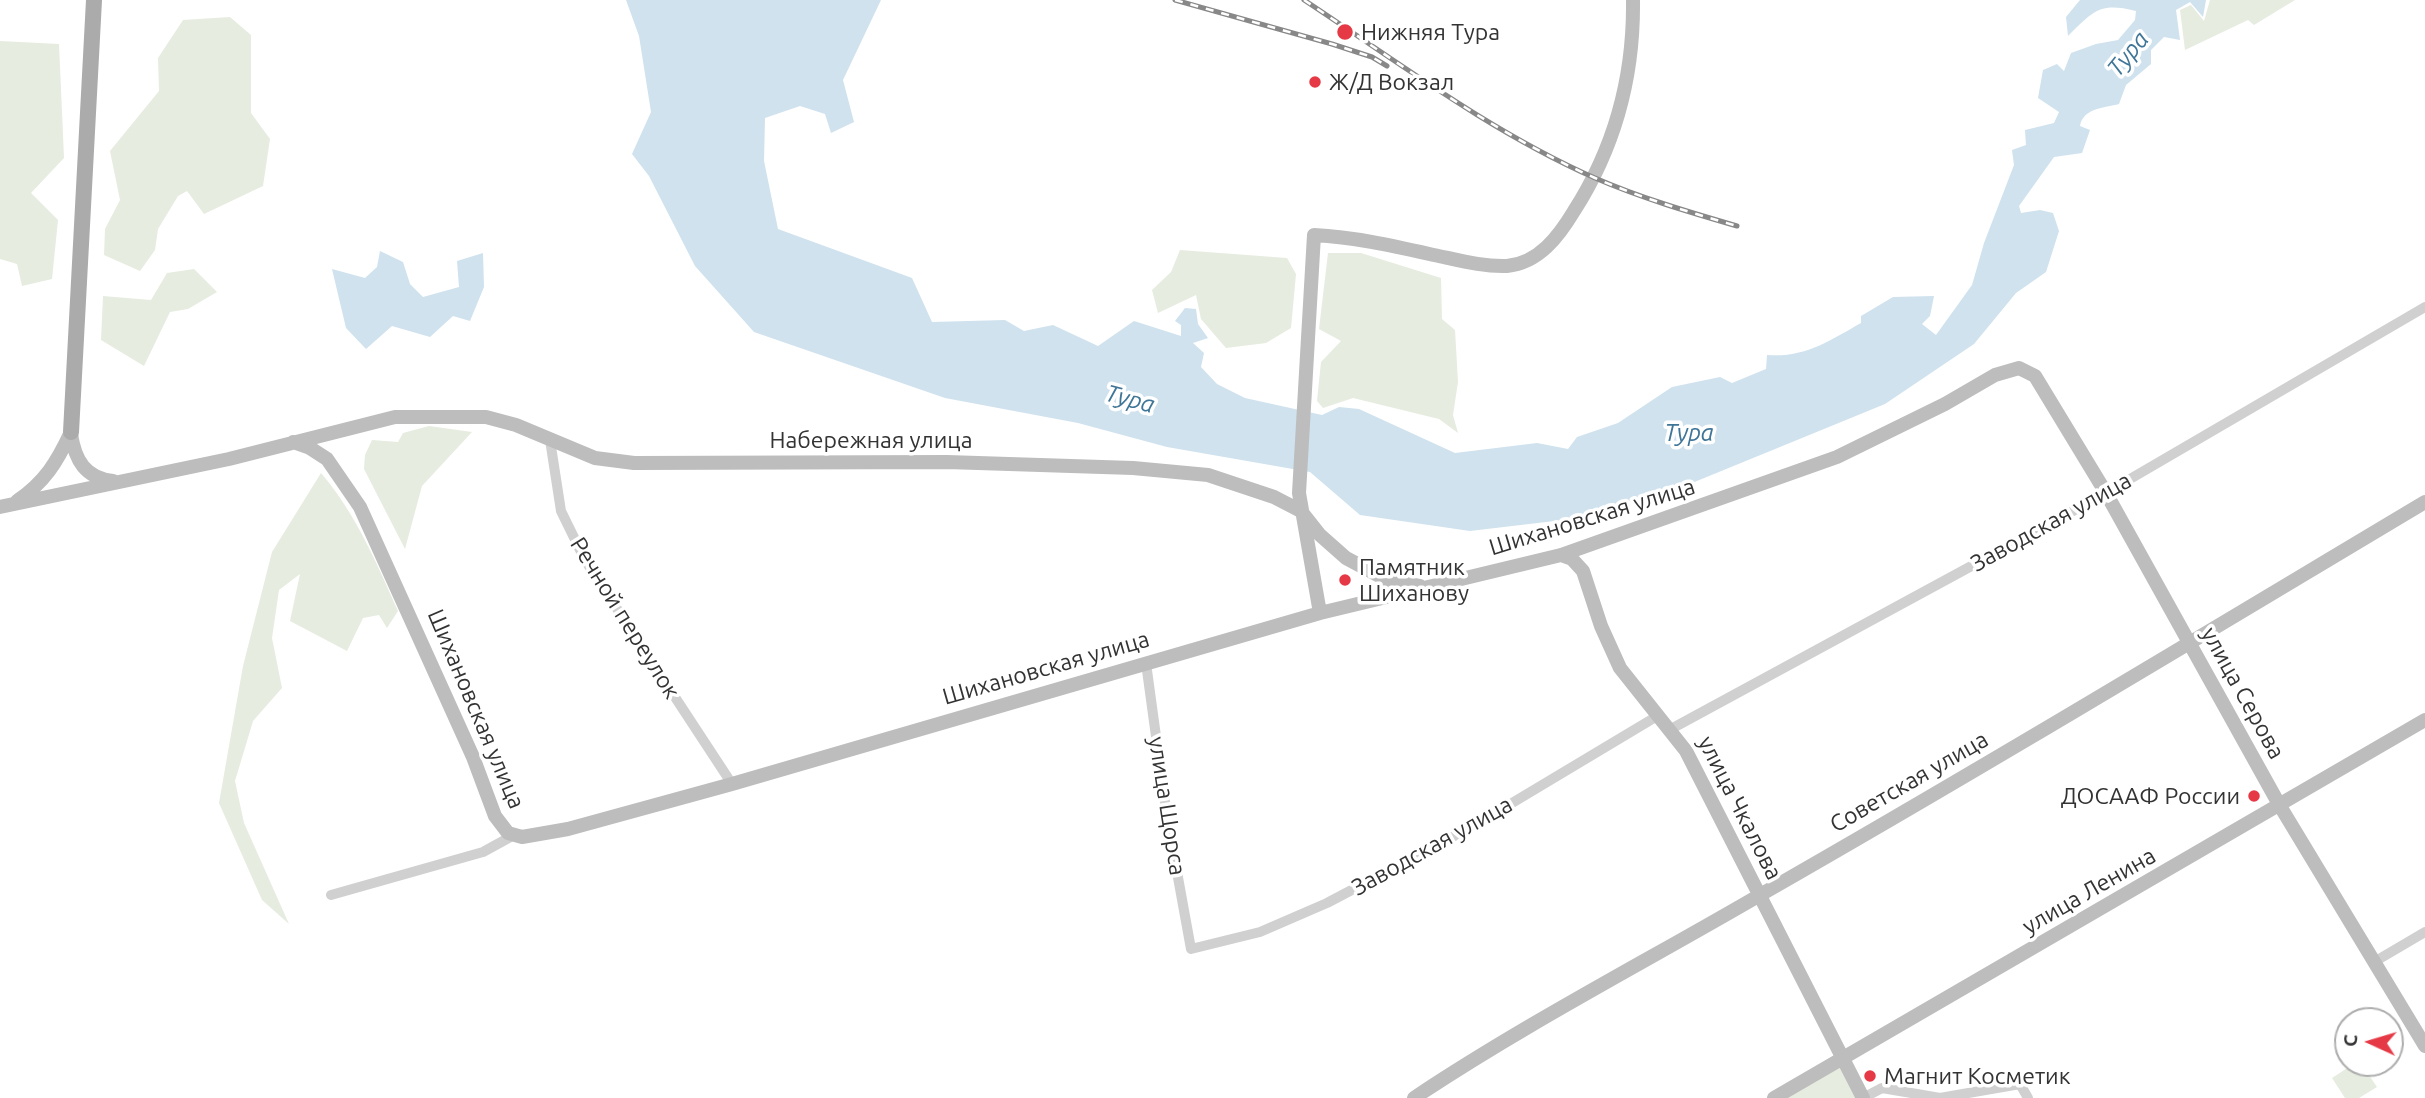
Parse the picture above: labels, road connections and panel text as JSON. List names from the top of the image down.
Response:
{
  "streets": {
    "main road": [
      "Набережная улица",
      "Шихановская улица",
      "улица Серова",
      "Советская улица",
      "улица Чкалова",
      "улица Ленина"
    ],
    "street": ["Заводская улица", "Речной переулок", "улица Щорса"]
  },
  "crossings": [
    ["Набережная улица", "Шихановская улица"],
    ["Набережная улица", "Речной переулок"],
    ["Шихановская улица", "Речной переулок"],
    ["Шихановская улица", "улица Серова"],
    ["Шихановская улица", "улица Щорса"],
    ["Шихановская улица", "улица Чкалова"],
    ["Заводская улица", "улица Серова"],
    ["Заводская улица", "улица Щорса"],
    ["Заводская улица", "улица Чкалова"],
    ["улица Серова", "Советская улица"],
    ["улица Серова", "улица Ленина"],
    ["Советская улица", "улица Чкалова"],
    ["улица Чкалова", "улица Ленина"]
  ],
  "water": ["Тура"],
  "places": [
    "Нижняя Тура",
    "Ж/Д Вокзал",
    "Памятник Шиханову",
    "ДОСААФ России",
    "Магнит Косметик"
  ],
  "north": "left"
}
